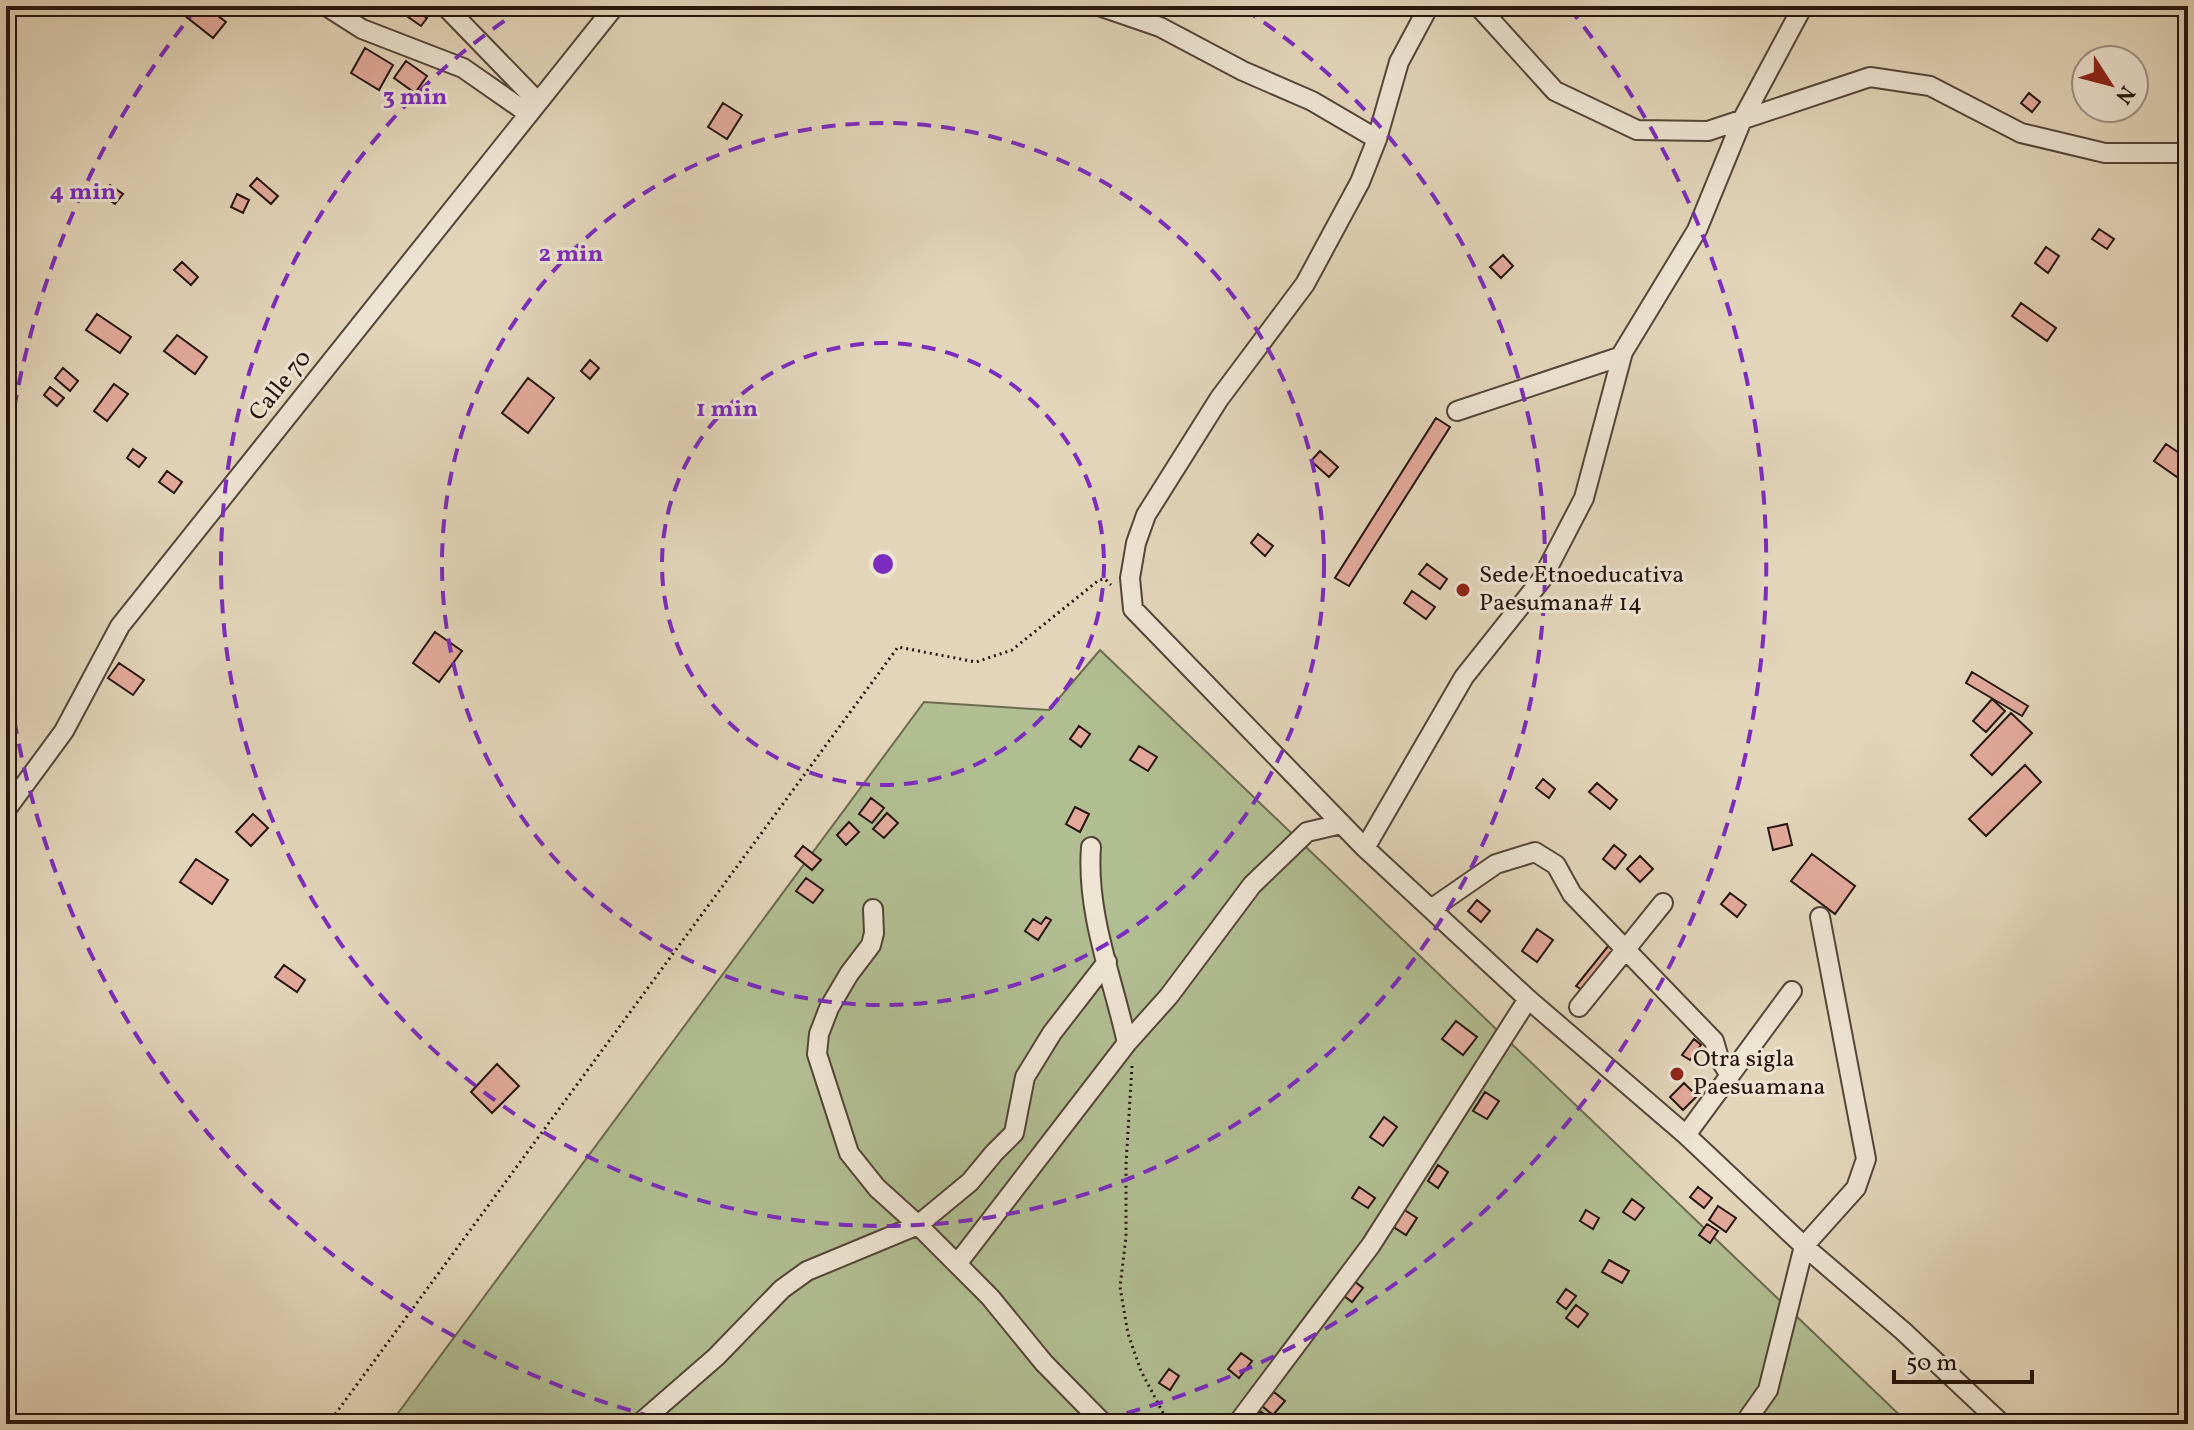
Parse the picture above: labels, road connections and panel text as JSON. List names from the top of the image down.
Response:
{
  "streets": {
    "street": ["Calle 70"]
  },
  "places": ["Sede Etnoeducativa Paesumana# 14", "Otra sigla Paesuamana"],
  "scale_bar": "50 m",
  "north": "bottom right",
  "rings": [
    "3 min",
    "4 min",
    "2 min",
    "1 min"
  ]
}
